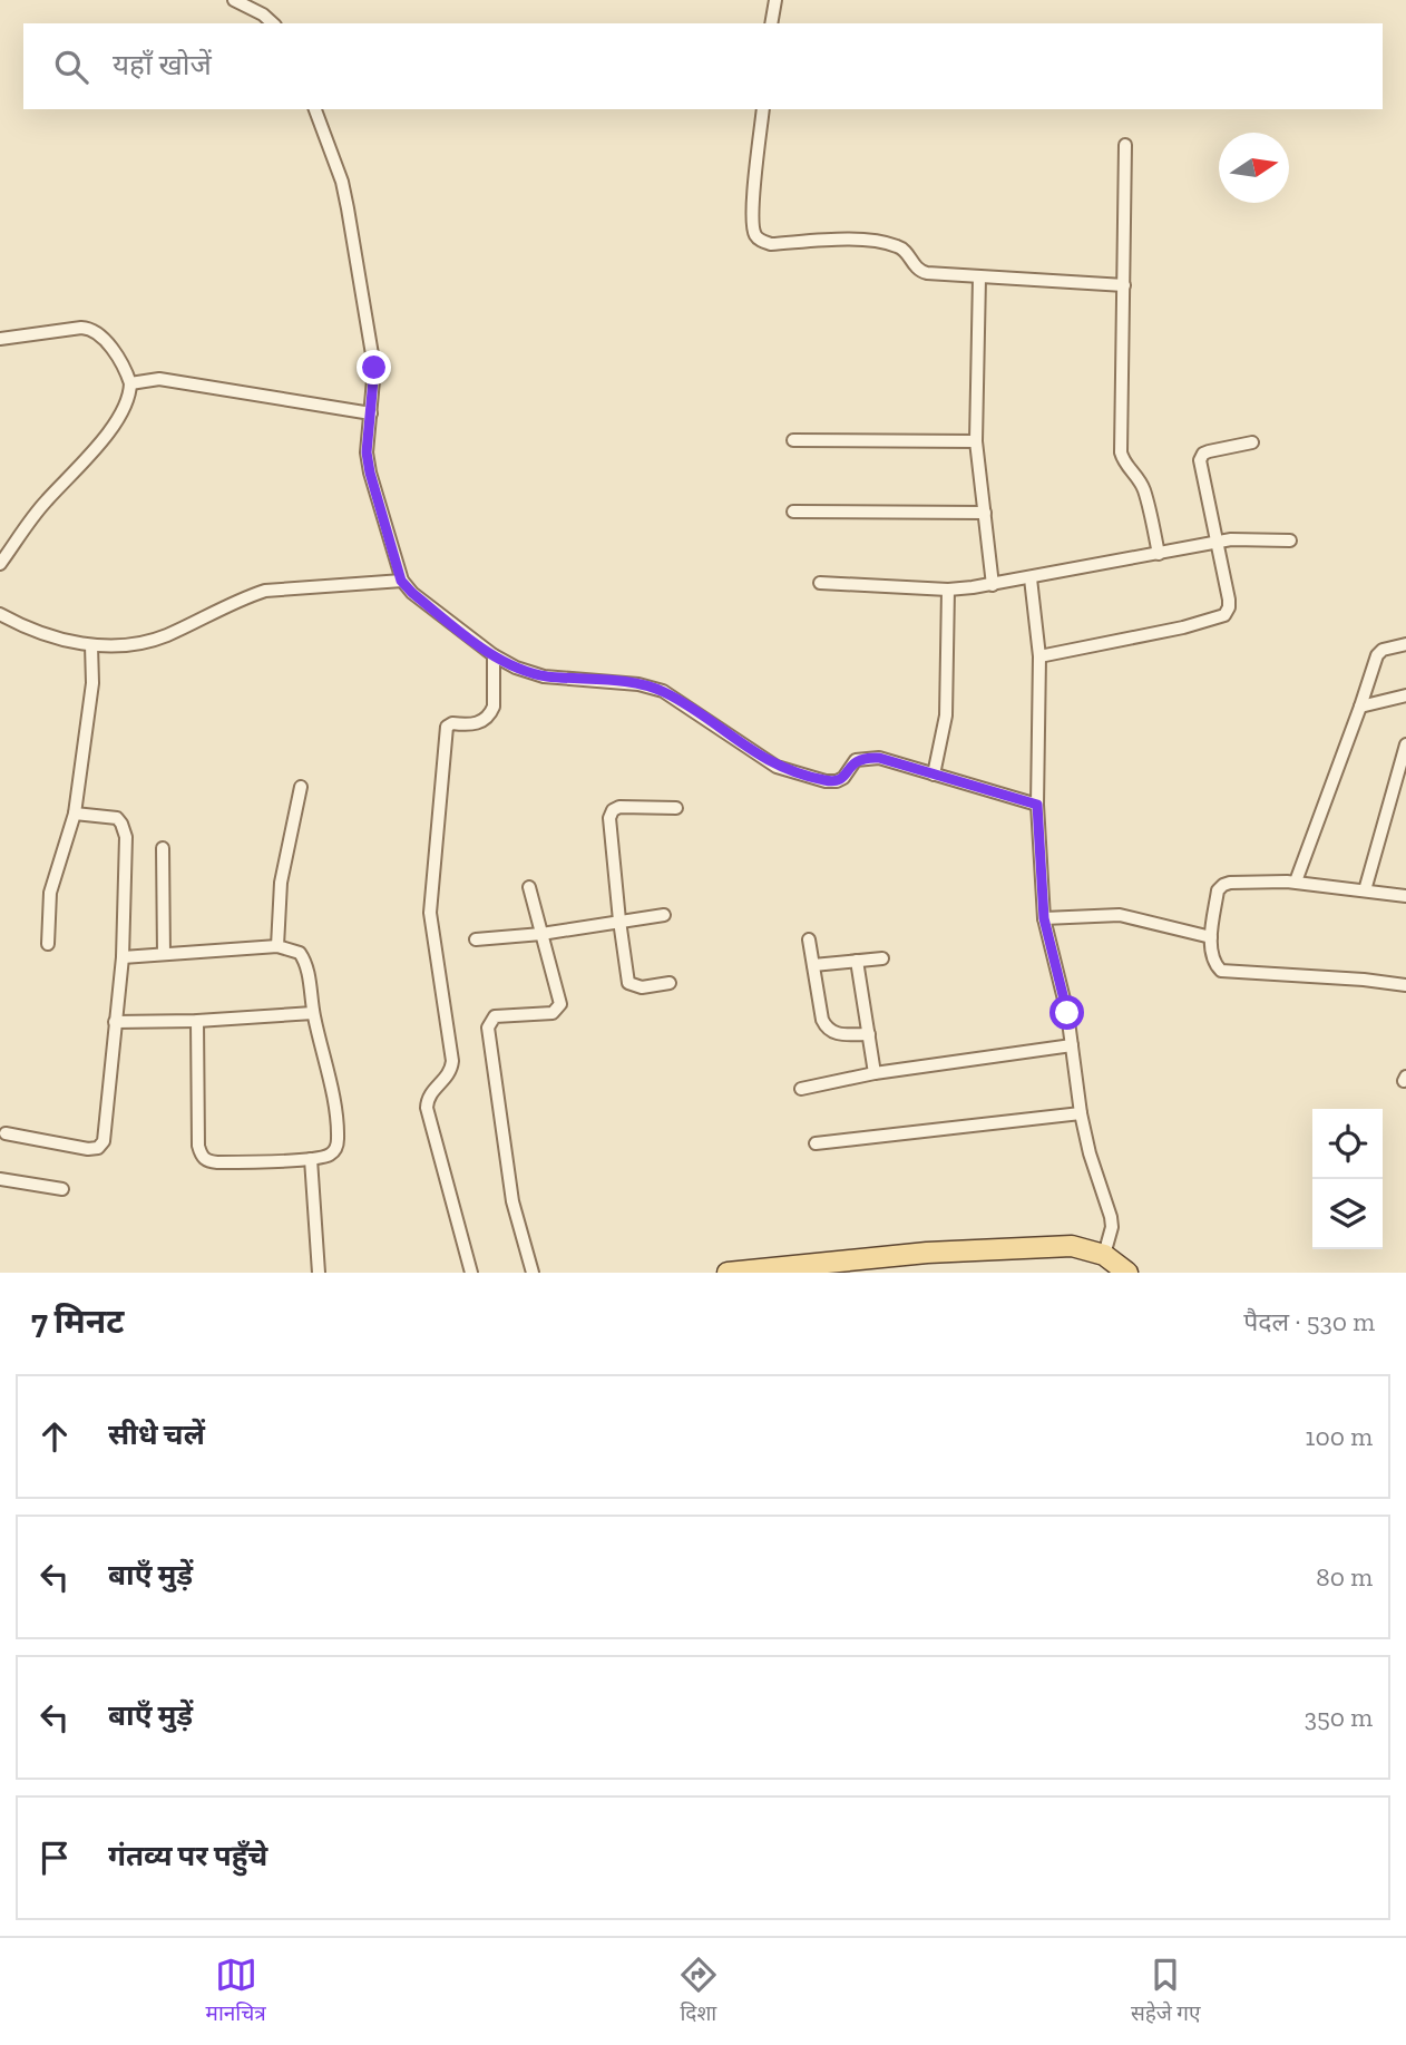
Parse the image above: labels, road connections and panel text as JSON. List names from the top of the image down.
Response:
{
  "north": "right",
  "page": {
    "search": "यहाँ खोजें",
    "heading": ["7 मिनट", "पैदल · 530 m"],
    "list": [
      ["सीधे चलें", "100 m"],
      ["बाएँ मुड़ें", "80 m"],
      ["बाएँ मुड़ें", "350 m"],
      "गंतव्य पर पहुँचे"
    ],
    "nav": ["मानचित्र", "दिशा", "सहेजे गए"]
  }
}
